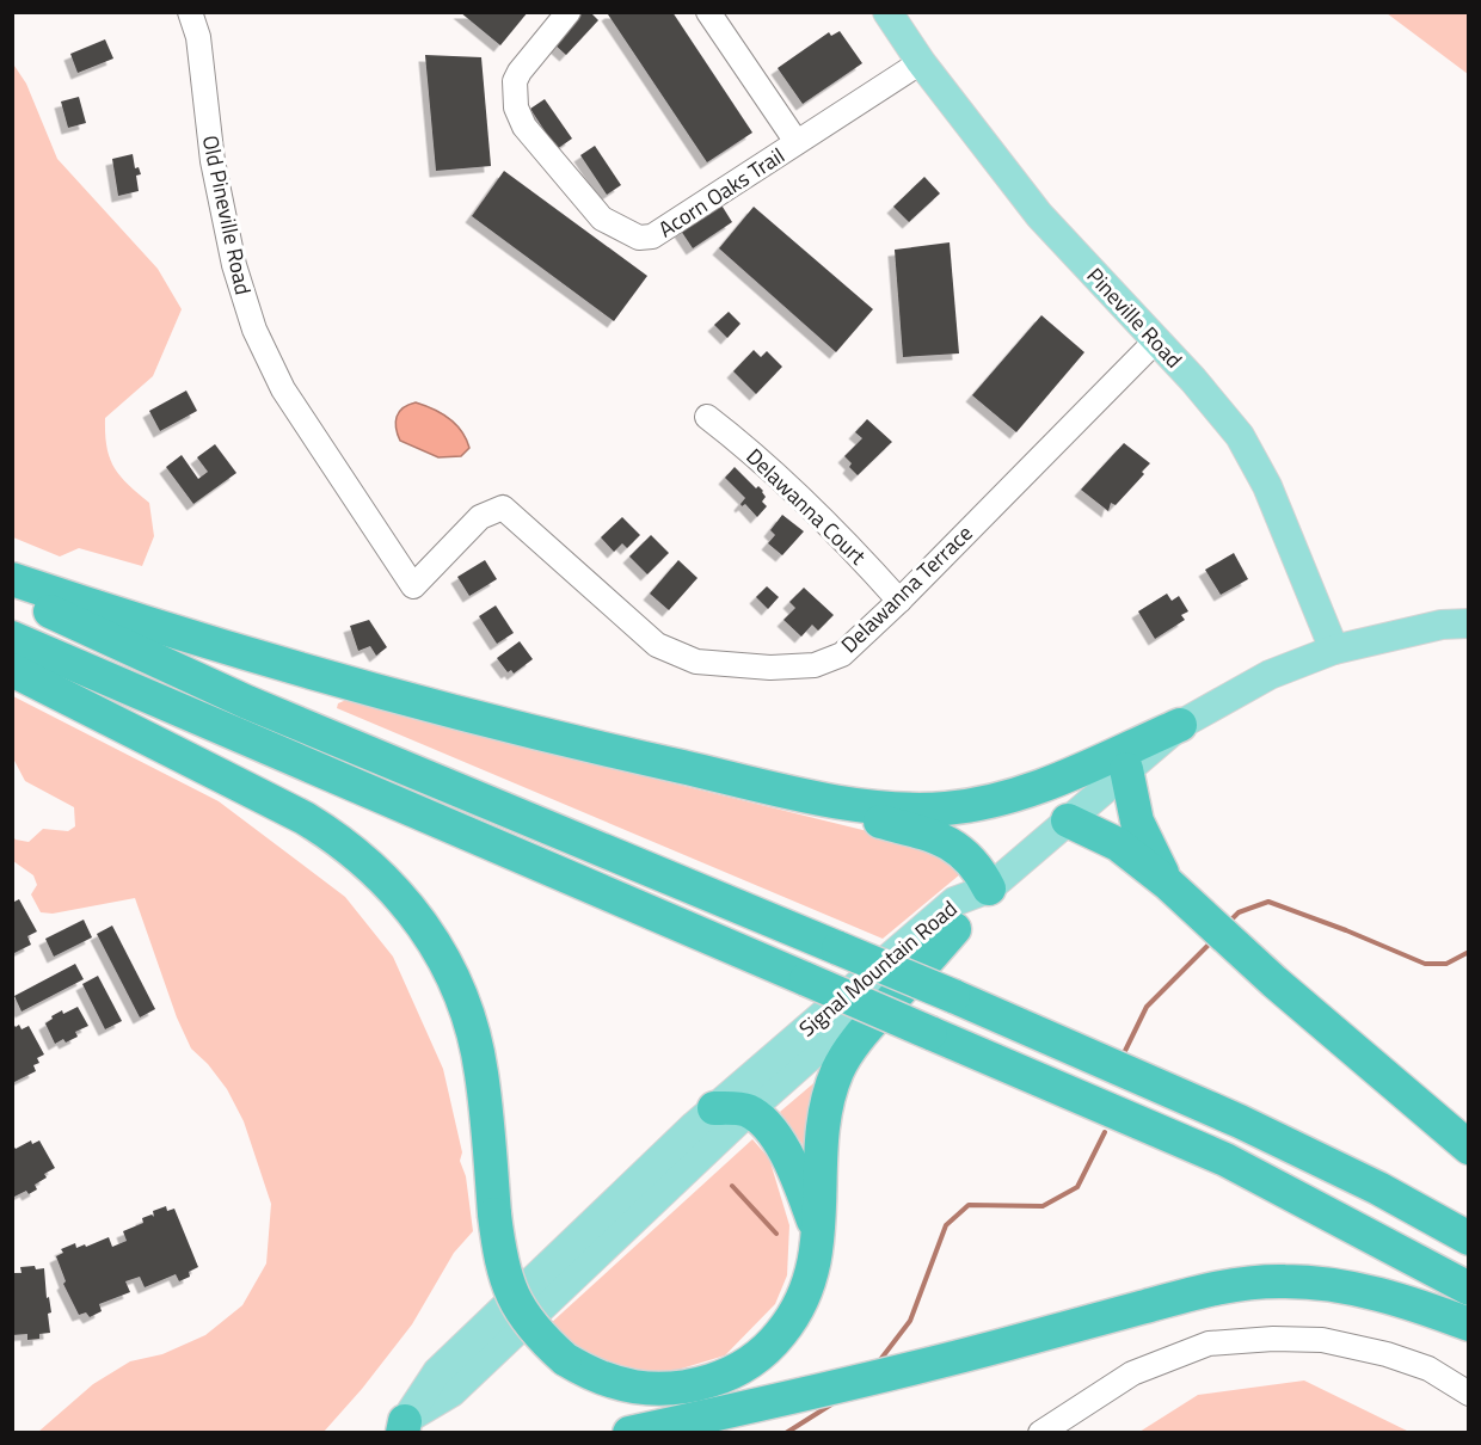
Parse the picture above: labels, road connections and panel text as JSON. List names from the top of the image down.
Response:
{
  "streets": {
    "main road": ["Pineville Road", "Signal Mountain Road"],
    "street": [
      "Acorn Oaks Trail",
      "Old Pineville Road",
      "Delawanna Court",
      "Delawanna Terrace"
    ]
  },
  "crossings": [
    ["Acorn Oaks Trail", "Pineville Road"],
    ["Old Pineville Road", "Delawanna Terrace"],
    ["Pineville Road", "Delawanna Terrace"],
    ["Pineville Road", "Signal Mountain Road"],
    ["Delawanna Court", "Delawanna Terrace"]
  ]
}
